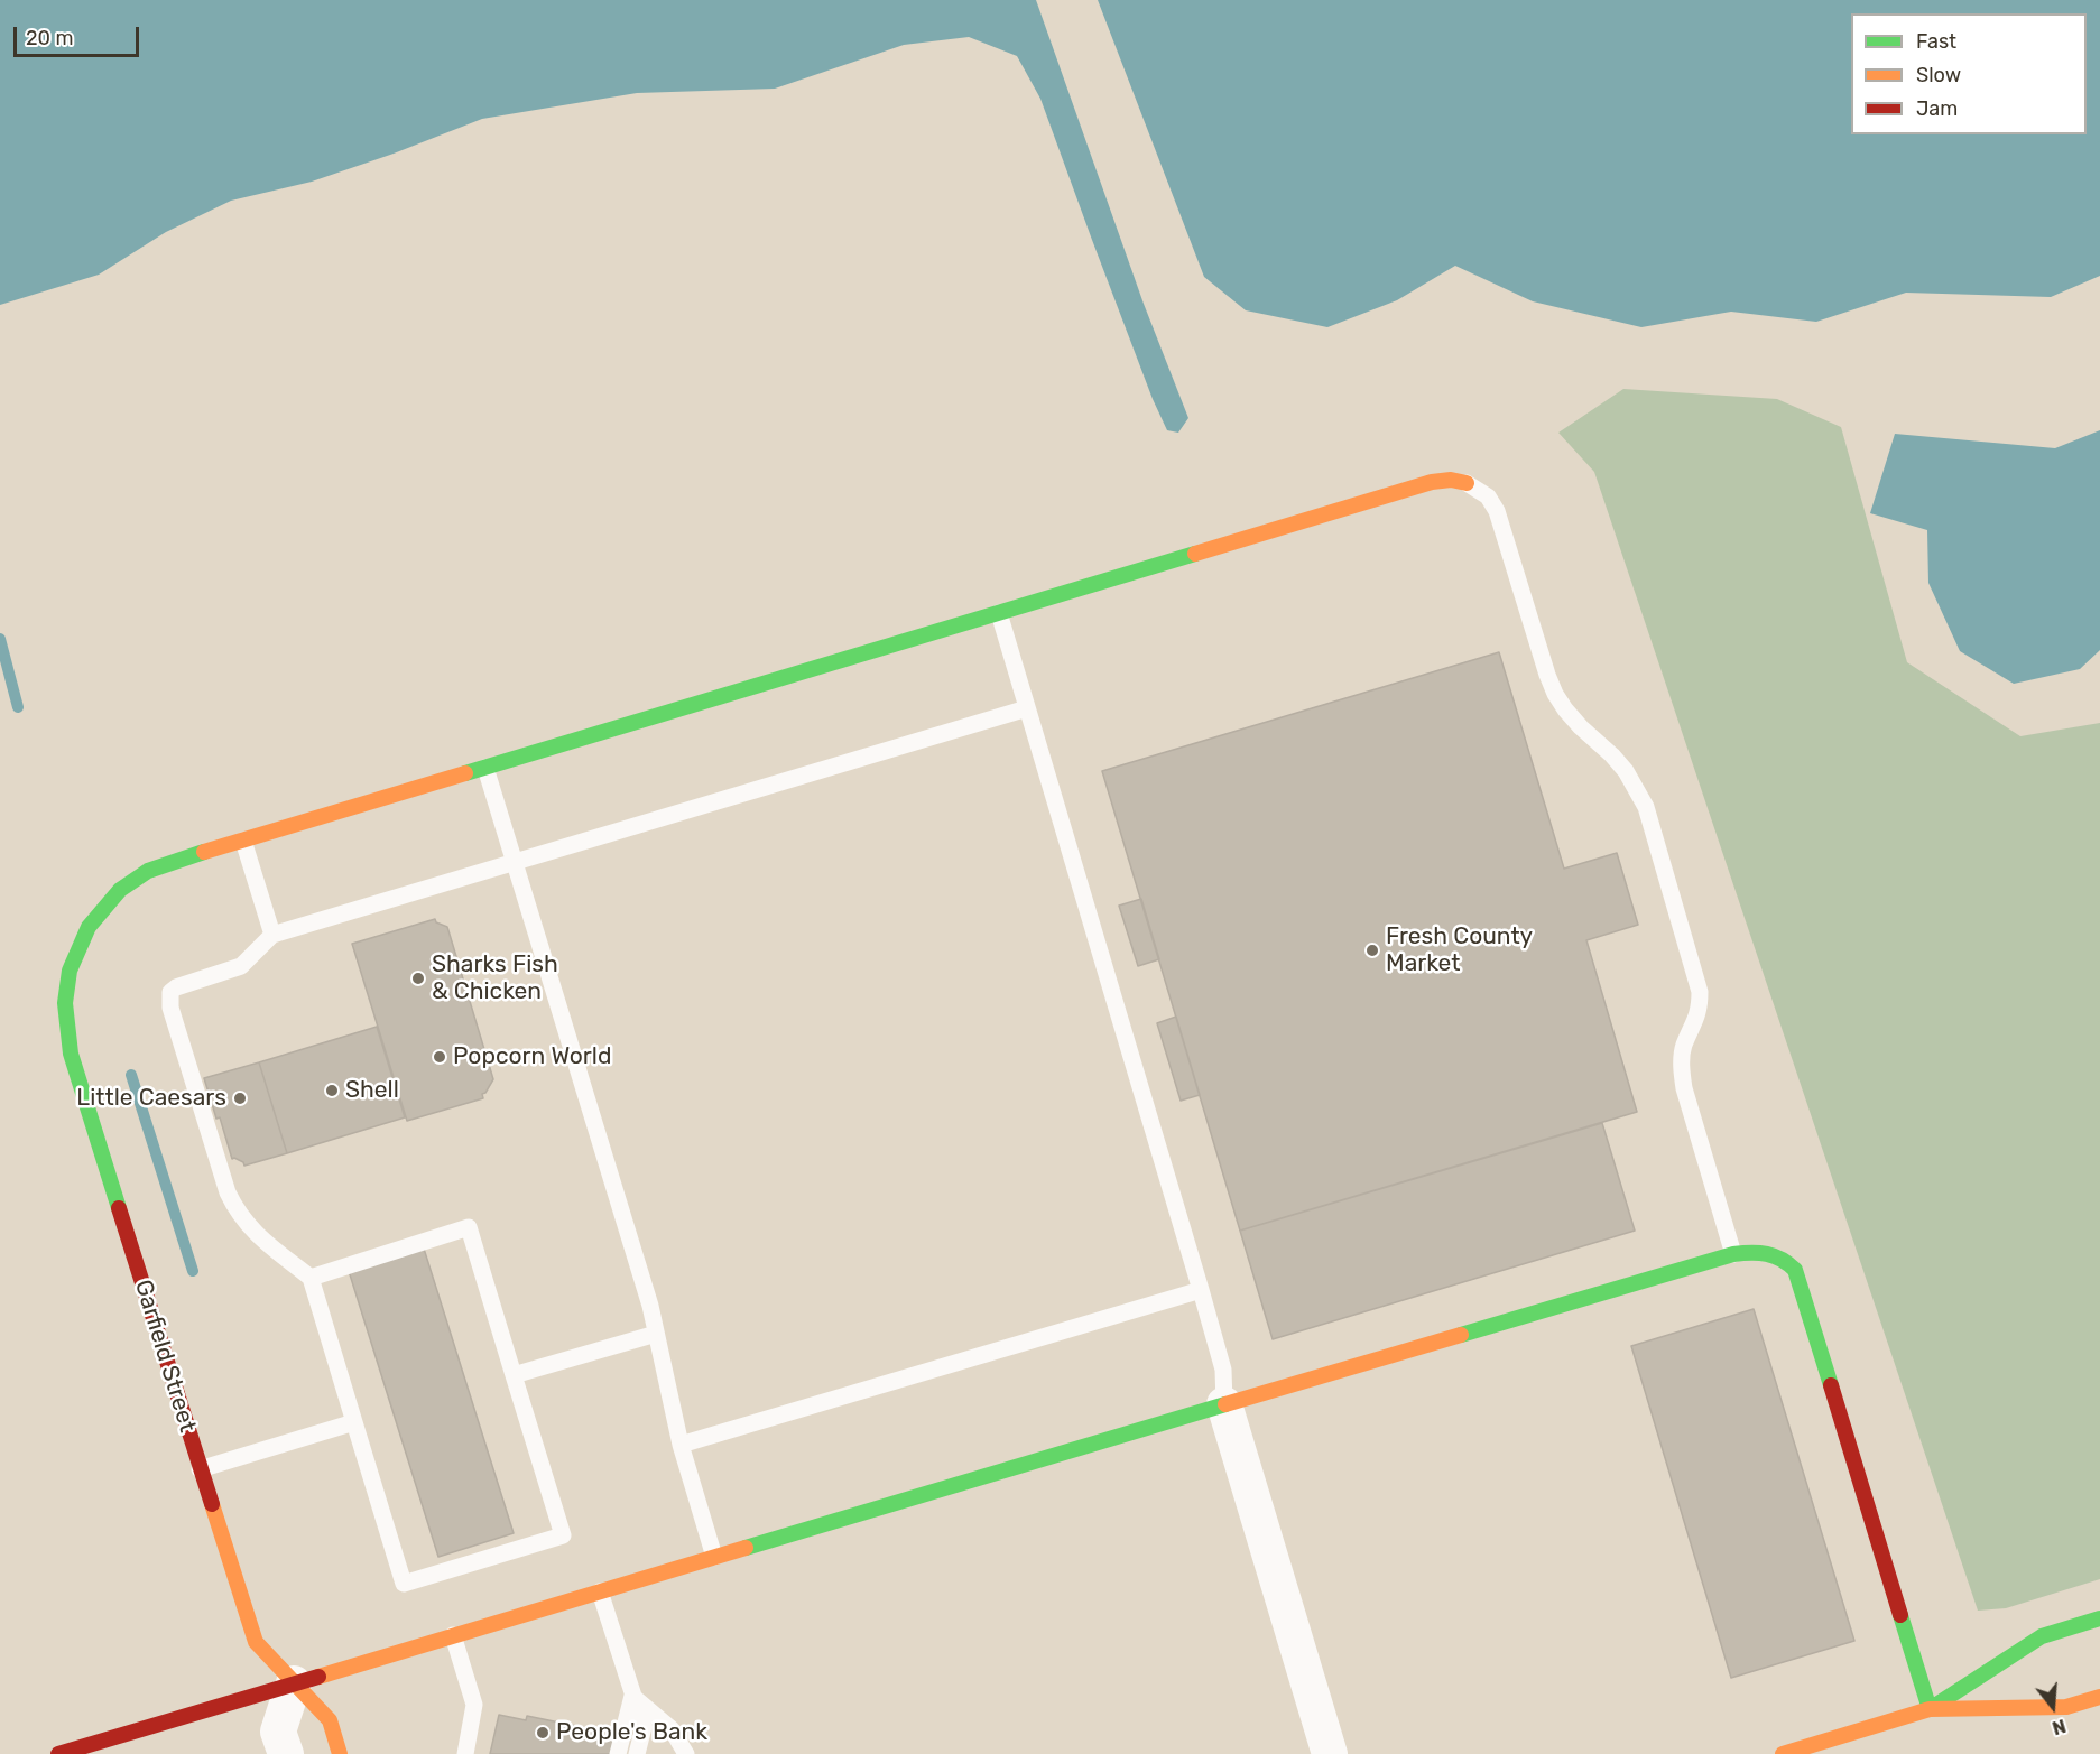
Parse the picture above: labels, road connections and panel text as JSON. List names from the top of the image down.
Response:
{
  "streets": {
    "street": ["Garfield Street"]
  },
  "places": [
    "Fresh County Market",
    "Sharks Fish & Chicken",
    "Popcorn World",
    "Shell",
    "Little Caesars",
    "People's Bank"
  ],
  "legend": ["Fast", "Slow", "Jam"],
  "scale_bar": "20 m",
  "north": "bottom"
}
